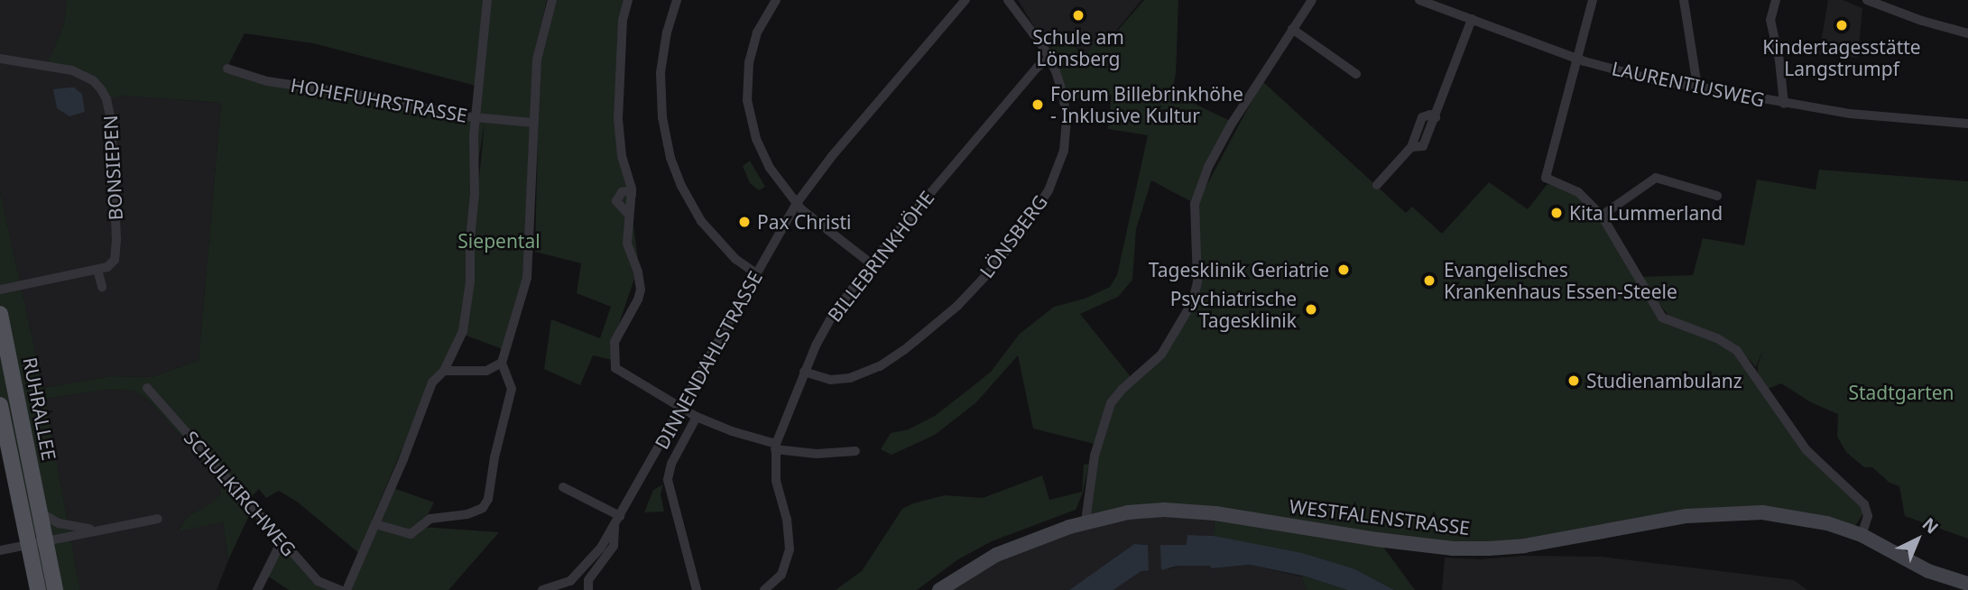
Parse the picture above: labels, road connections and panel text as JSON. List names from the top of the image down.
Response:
{
  "streets": {
    "main road": ["RUHRALLEE", "WESTFALENSTRASSE"],
    "street": [
      "LAURENTIUSWEG",
      "HOHEFUHRSTRASSE",
      "BONSIEPEN",
      "LÖNSBERG",
      "BILLEBRINKHÖHE",
      "DINNENDAHLSTRASSE",
      "SCHULKIRCHWEG"
    ]
  },
  "crossings": [
    ["LÖNSBERG", "BILLEBRINKHÖHE"]
  ],
  "parks": ["Siepental", "Stadtgarten"],
  "places": [
    "Schule am Lönsberg",
    "Kindertagesstätte Langstrumpf",
    "Forum Billebrinkhöhe - Inklusive Kultur",
    "Kita Lummerland",
    "Pax Christi",
    "Tagesklinik Geriatrie",
    "Evangelisches Krankenhaus Essen-Steele",
    "Psychiatrische Tagesklinik",
    "Studienambulanz"
  ],
  "north": "top right"
}
